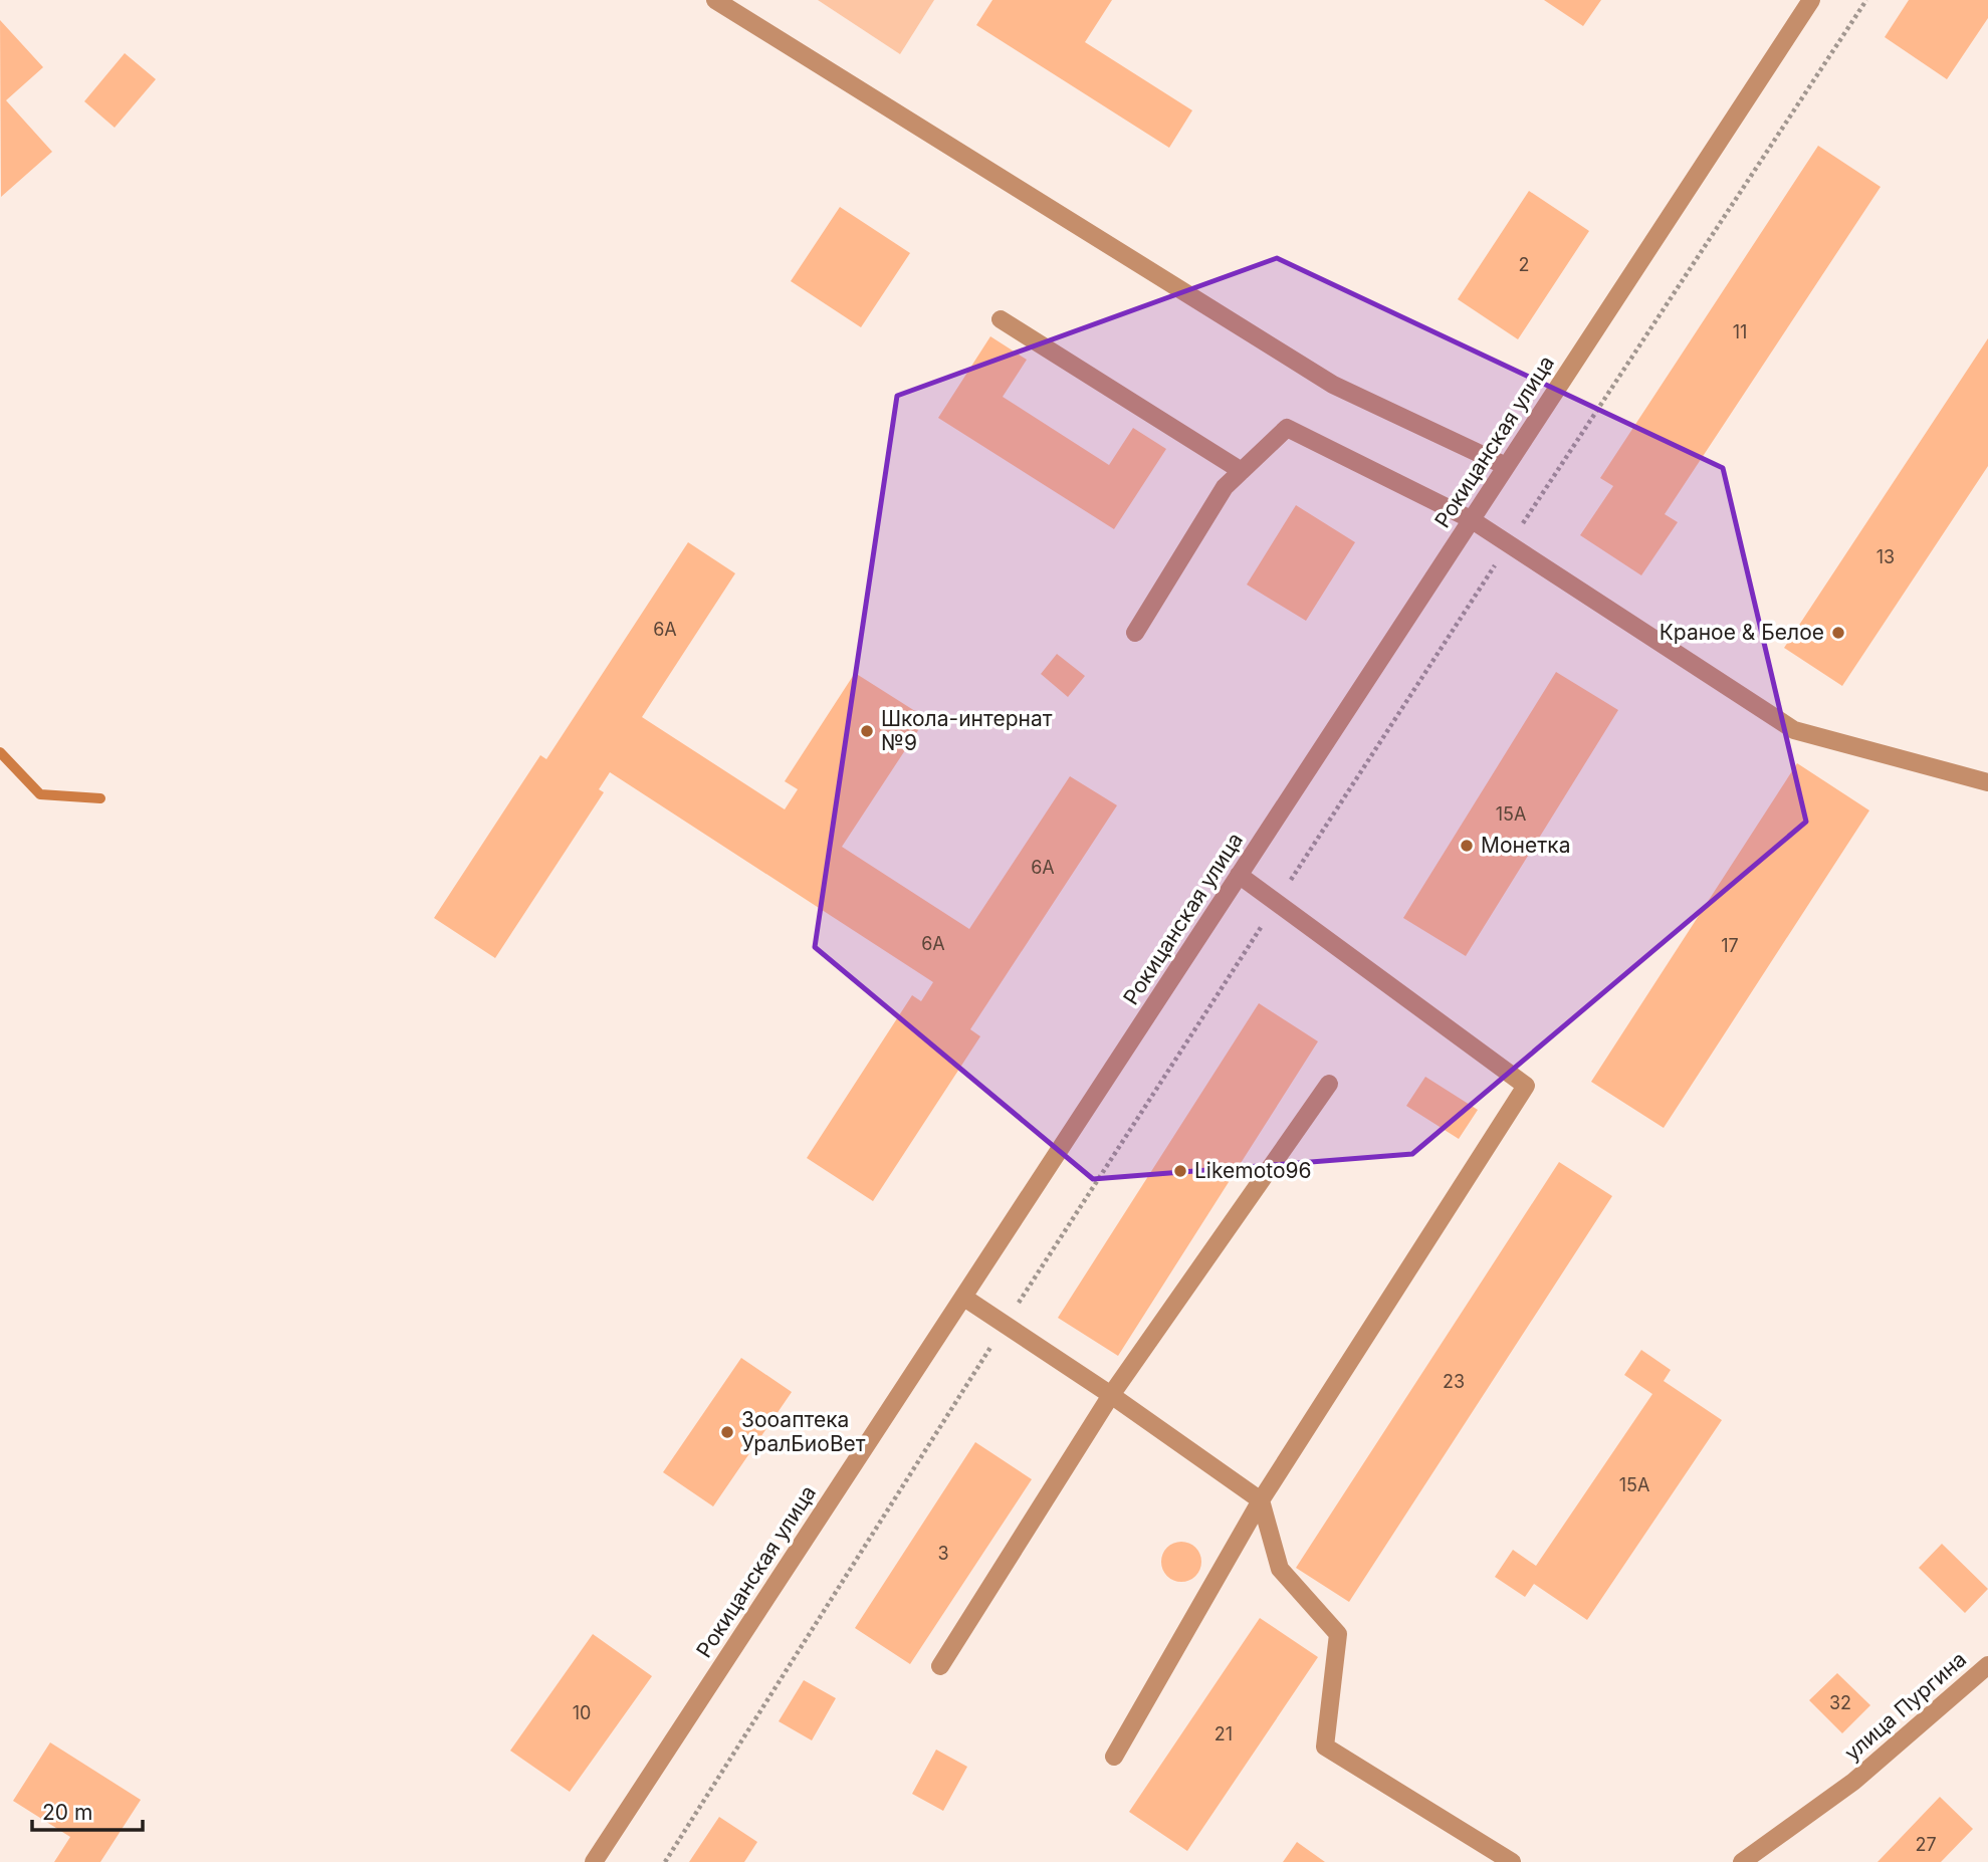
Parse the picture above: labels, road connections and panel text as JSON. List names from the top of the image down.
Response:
{
  "streets": {
    "street": ["Рокицанская улица", "улица Пургина"]
  },
  "places": [
    "Краное & Белое",
    "Школа-интернат №9",
    "Монетка",
    "Likemoto96",
    "Зооаптека УралБиоВет"
  ],
  "house_numbers": [
    "2",
    "11",
    "13",
    "6А",
    "15А",
    "6А",
    "6А",
    "17",
    "23",
    "15А",
    "3",
    "32",
    "10",
    "21",
    "27"
  ],
  "scale_bar": "20 m"
}
